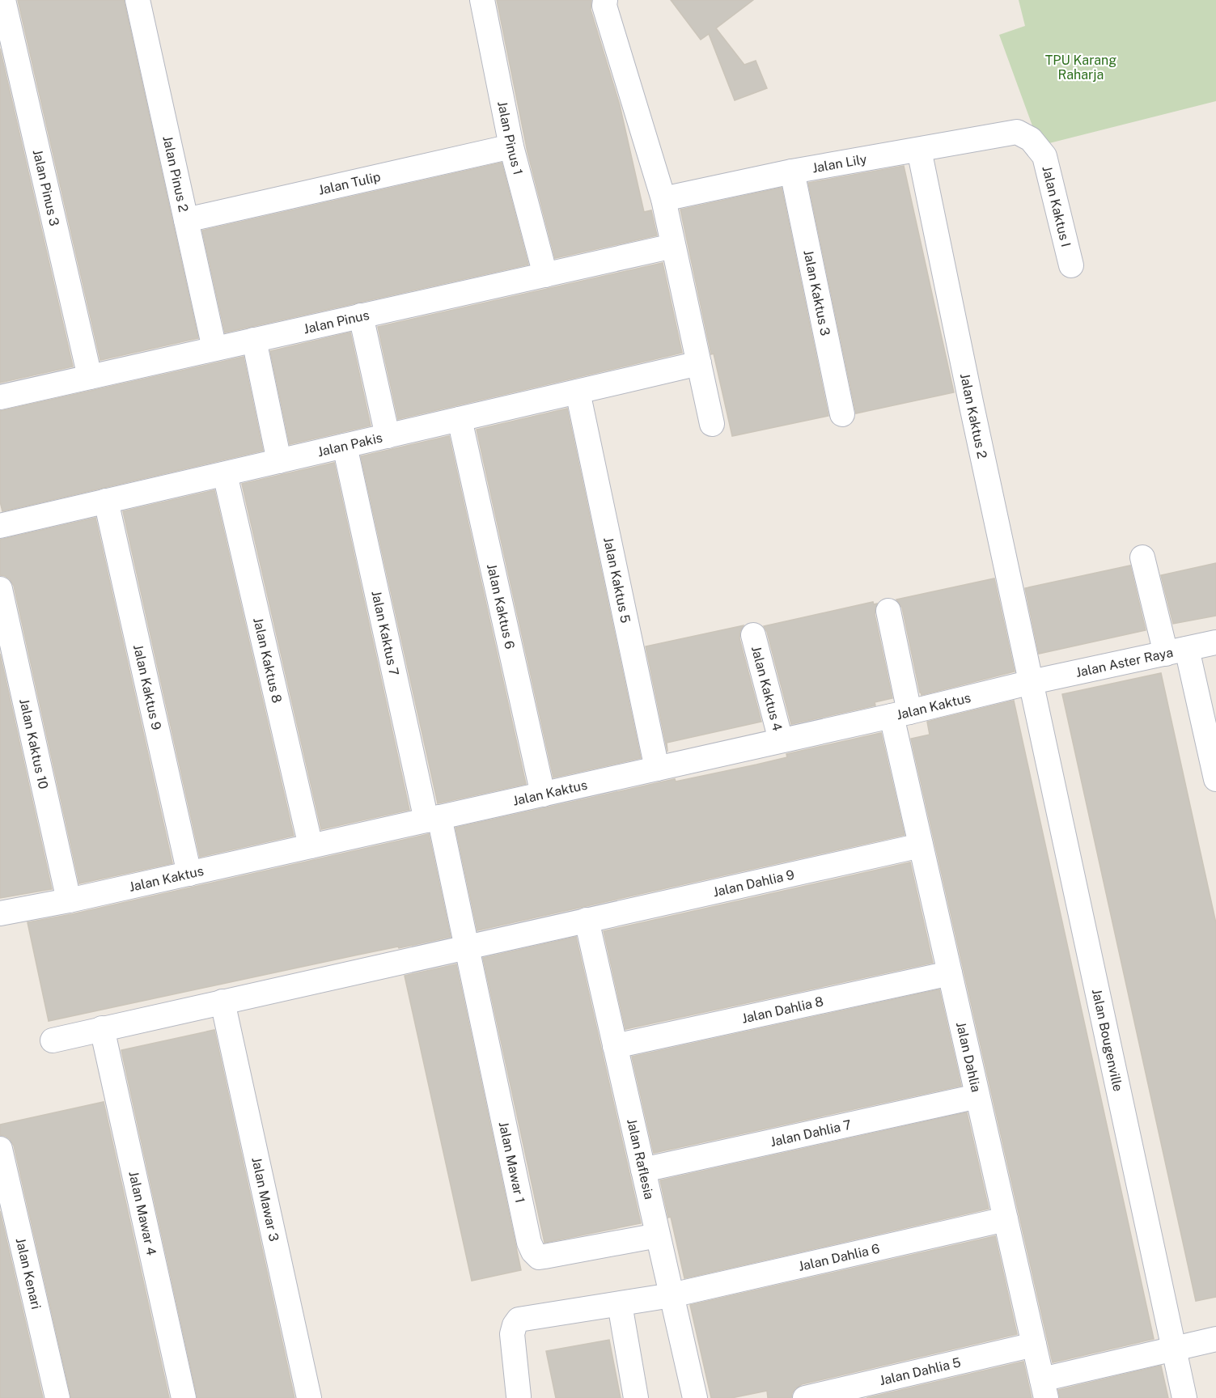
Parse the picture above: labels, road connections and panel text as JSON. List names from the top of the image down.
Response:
{
  "streets": {
    "street": [
      "Jalan Pinus 1",
      "Jalan Lily",
      "Jalan Pinus 2",
      "Jalan Tulip",
      "Jalan Pinus 3",
      "Jalan Kaktus I",
      "Jalan Kaktus 3",
      "Jalan Pinus",
      "Jalan Kaktus 2",
      "Jalan Pakis",
      "Jalan Kaktus 5",
      "Jalan Kaktus 6",
      "Jalan Kaktus 7",
      "Jalan Kaktus 8",
      "Jalan Aster Raya",
      "Jalan Kaktus 9",
      "Jalan Kaktus 4",
      "Jalan Kaktus",
      "Jalan Kaktus 10",
      "Jalan Dahlia 9",
      "Jalan Dahlia 8",
      "Jalan Bougenville",
      "Jalan Dahlia",
      "Jalan Dahlia 7",
      "Jalan Raflesia",
      "Jalan Mawar 1",
      "Jalan Mawar 3",
      "Jalan Mawar 4",
      "Jalan Dahlia 6",
      "Jalan Kenari",
      "Jalan Dahlia 5"
    ]
  },
  "crossings": [
    ["Jalan Pinus 1", "Jalan Tulip"],
    ["Jalan Pinus 1", "Jalan Pinus"],
    ["Jalan Lily", "Jalan Kaktus I"],
    ["Jalan Lily", "Jalan Kaktus 3"],
    ["Jalan Lily", "Jalan Kaktus 2"],
    ["Jalan Pinus 2", "Jalan Tulip"],
    ["Jalan Pinus 2", "Jalan Pinus"],
    ["Jalan Pinus 3", "Jalan Pinus"],
    ["Jalan Kaktus 2", "Jalan Aster Raya"],
    ["Jalan Kaktus 2", "Jalan Kaktus"],
    ["Jalan Kaktus 2", "Jalan Bougenville"],
    ["Jalan Pakis", "Jalan Kaktus 5"],
    ["Jalan Pakis", "Jalan Kaktus 6"],
    ["Jalan Pakis", "Jalan Kaktus 7"],
    ["Jalan Pakis", "Jalan Kaktus 8"],
    ["Jalan Pakis", "Jalan Kaktus 9"],
    ["Jalan Kaktus 5", "Jalan Kaktus"],
    ["Jalan Kaktus 6", "Jalan Kaktus"],
    ["Jalan Kaktus 7", "Jalan Kaktus"],
    ["Jalan Kaktus 7", "Jalan Dahlia 9"],
    ["Jalan Kaktus 7", "Jalan Mawar 1"],
    ["Jalan Kaktus 8", "Jalan Kaktus"],
    ["Jalan Aster Raya", "Jalan Kaktus"],
    ["Jalan Aster Raya", "Jalan Bougenville"],
    ["Jalan Kaktus 9", "Jalan Kaktus"],
    ["Jalan Kaktus 4", "Jalan Kaktus"],
    ["Jalan Kaktus", "Jalan Kaktus 10"],
    ["Jalan Kaktus", "Jalan Bougenville"],
    ["Jalan Kaktus", "Jalan Dahlia"],
    ["Jalan Dahlia 9", "Jalan Dahlia"],
    ["Jalan Dahlia 9", "Jalan Raflesia"],
    ["Jalan Dahlia 9", "Jalan Mawar 1"],
    ["Jalan Dahlia 9", "Jalan Mawar 3"],
    ["Jalan Dahlia 9", "Jalan Mawar 4"],
    ["Jalan Dahlia 8", "Jalan Dahlia"],
    ["Jalan Dahlia 8", "Jalan Raflesia"],
    ["Jalan Dahlia", "Jalan Dahlia 7"],
    ["Jalan Dahlia", "Jalan Dahlia 6"],
    ["Jalan Dahlia", "Jalan Dahlia 5"],
    ["Jalan Dahlia 7", "Jalan Raflesia"],
    ["Jalan Raflesia", "Jalan Mawar 1"],
    ["Jalan Raflesia", "Jalan Dahlia 6"]
  ],
  "parks": ["TPU Karang Raharja"]
}
